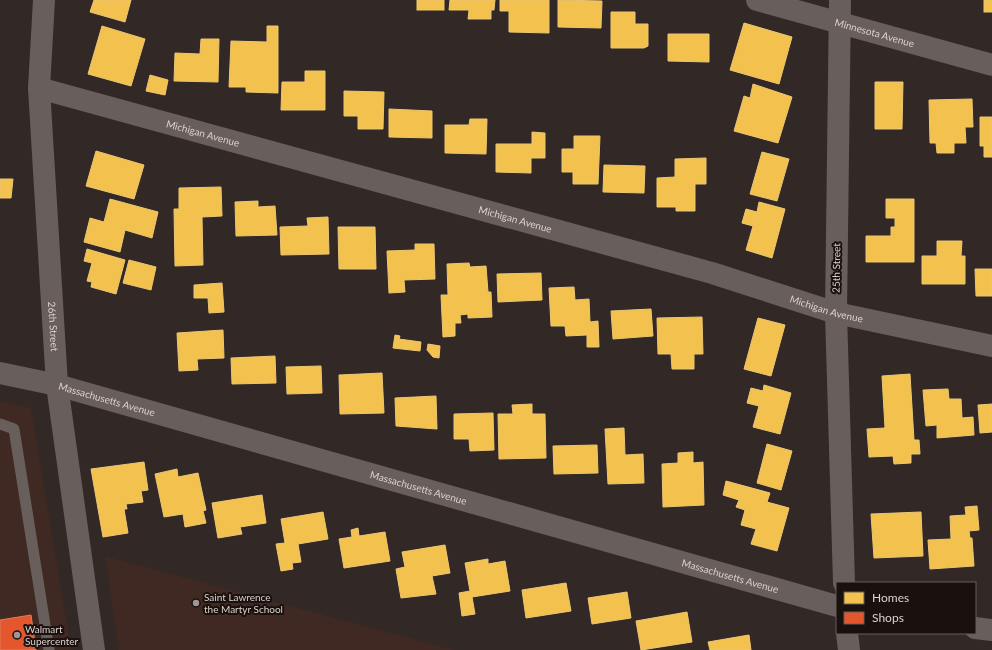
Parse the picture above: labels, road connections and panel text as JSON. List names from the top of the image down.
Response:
{
  "streets": {
    "street": [
      "Minnesota Avenue",
      "Michigan Avenue",
      "25th Street",
      "26th Street",
      "Massachusetts Avenue"
    ]
  },
  "crossings": [
    ["Minnesota Avenue", "25th Street"],
    ["Michigan Avenue", "25th Street"],
    ["Michigan Avenue", "26th Street"],
    ["26th Street", "Massachusetts Avenue"]
  ],
  "places": ["Saint Lawrence the Martyr School", "Walmart Supercenter"],
  "legend": ["Homes", "Shops"]
}
